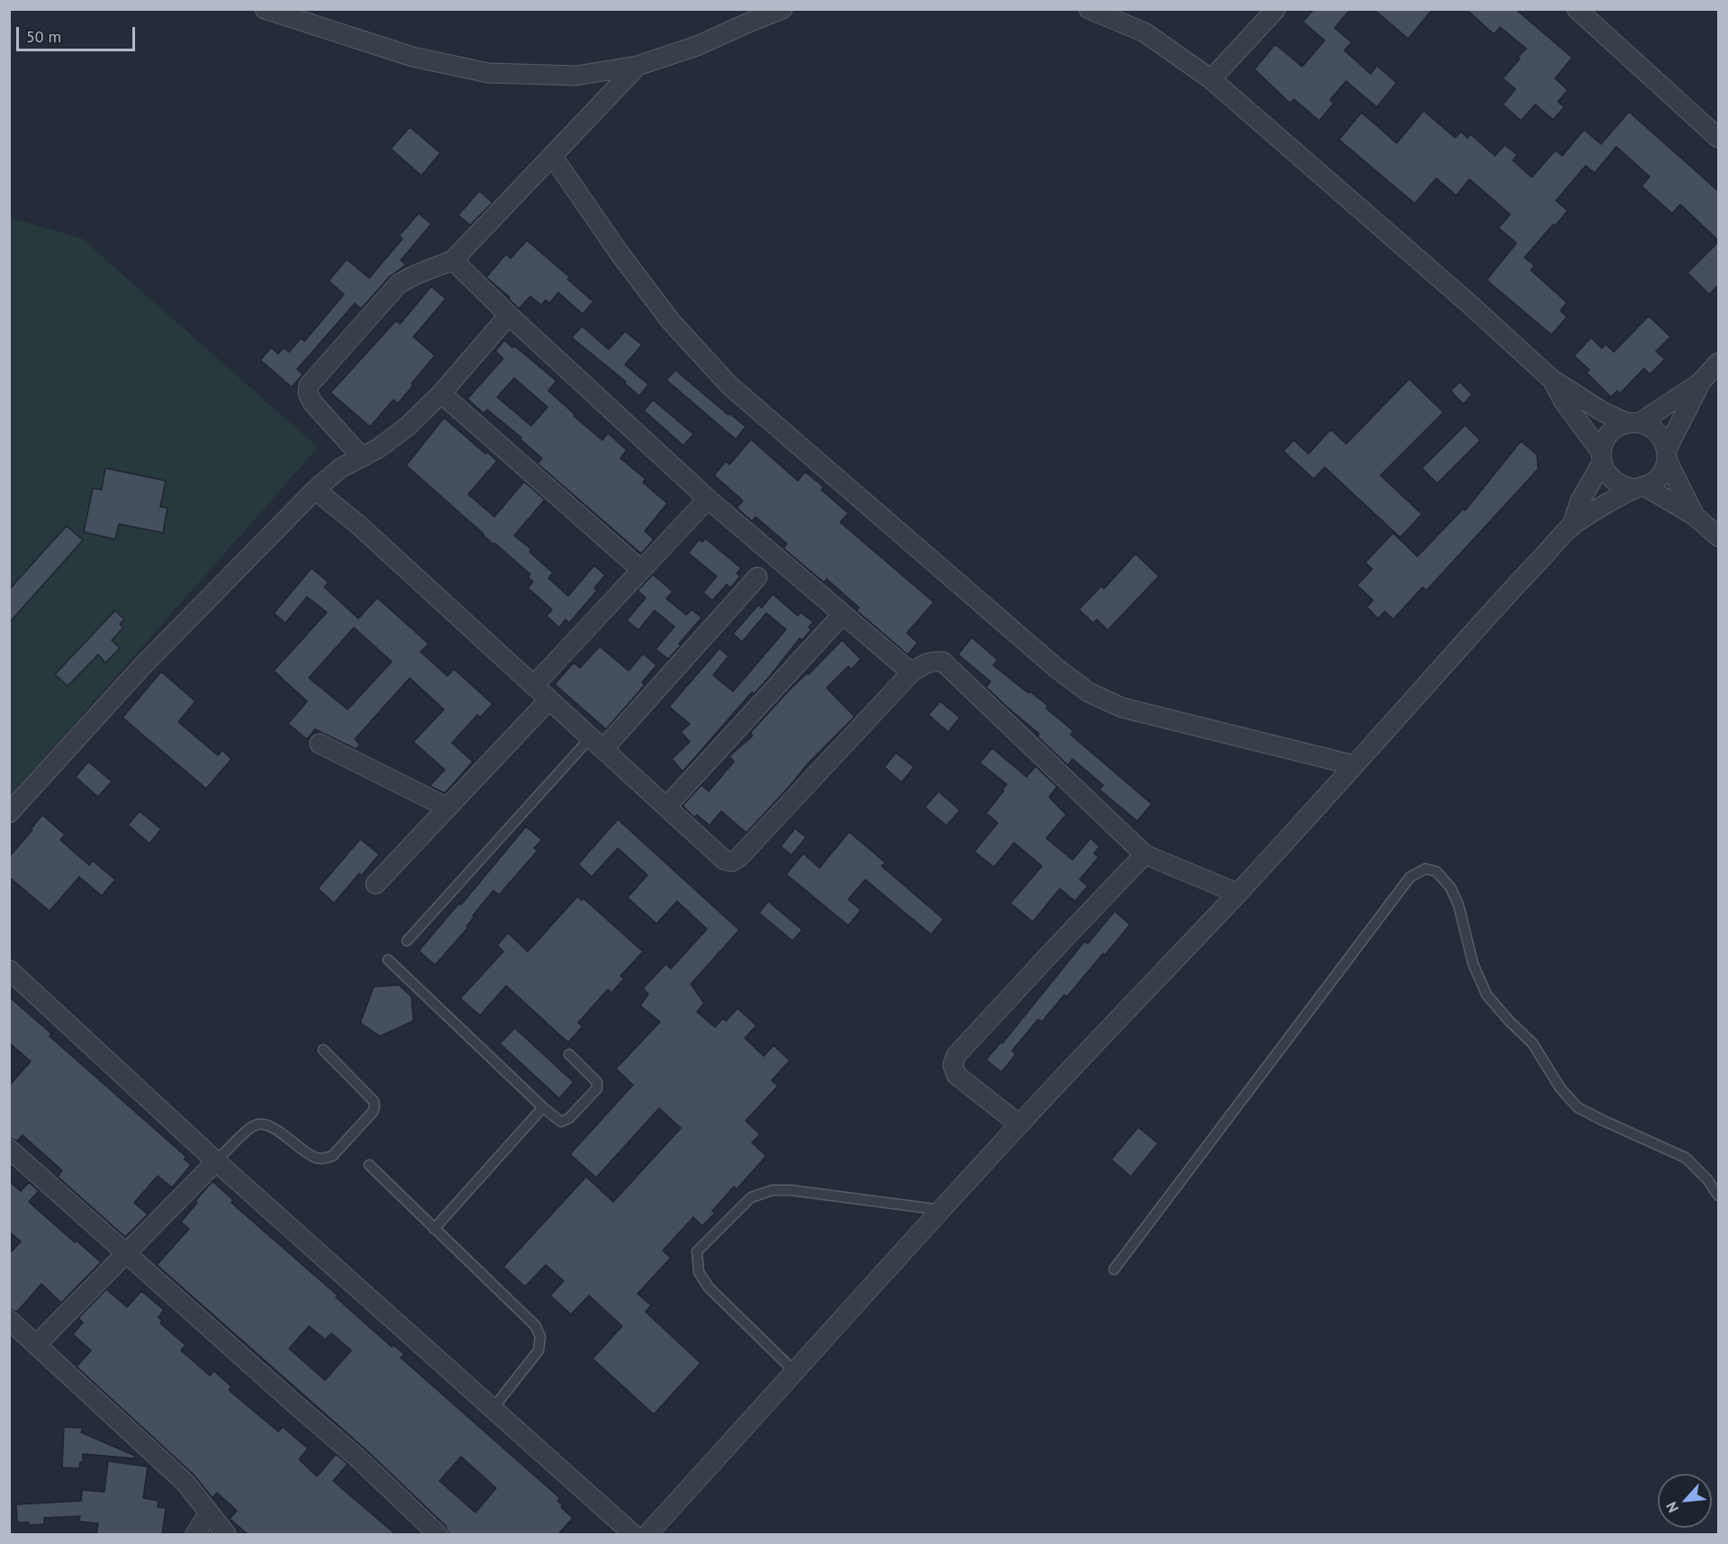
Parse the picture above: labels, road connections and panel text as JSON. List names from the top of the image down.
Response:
{
  "scale_bar": "50 m",
  "north": "bottom left"
}
